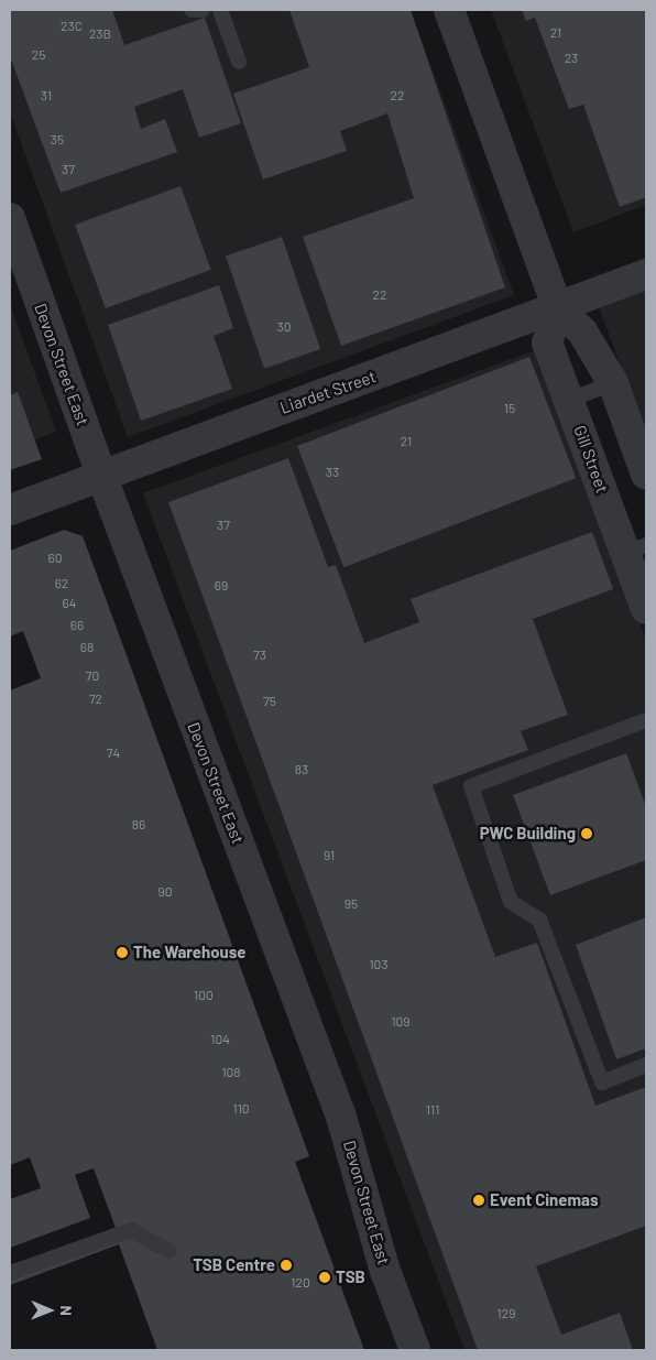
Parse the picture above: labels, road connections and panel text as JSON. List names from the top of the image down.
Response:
{
  "streets": {
    "street": ["Devon Street East", "Liardet Street", "Gill Street"]
  },
  "crossings": [
    ["Devon Street East", "Liardet Street"],
    ["Liardet Street", "Gill Street"]
  ],
  "places": [
    "PWC Building",
    "The Warehouse",
    "Event Cinemas",
    "TSB Centre",
    "TSB"
  ],
  "house_numbers": [
    "23C",
    "21",
    "23B",
    "25",
    "23",
    "31",
    "22",
    "35",
    "37",
    "22",
    "30",
    "15",
    "21",
    "33",
    "37",
    "60",
    "62",
    "69",
    "64",
    "66",
    "68",
    "73",
    "70",
    "72",
    "75",
    "74",
    "83",
    "86",
    "91",
    "90",
    "95",
    "103",
    "100",
    "109",
    "104",
    "108",
    "110",
    "111",
    "120",
    "129"
  ],
  "north": "right"
}
